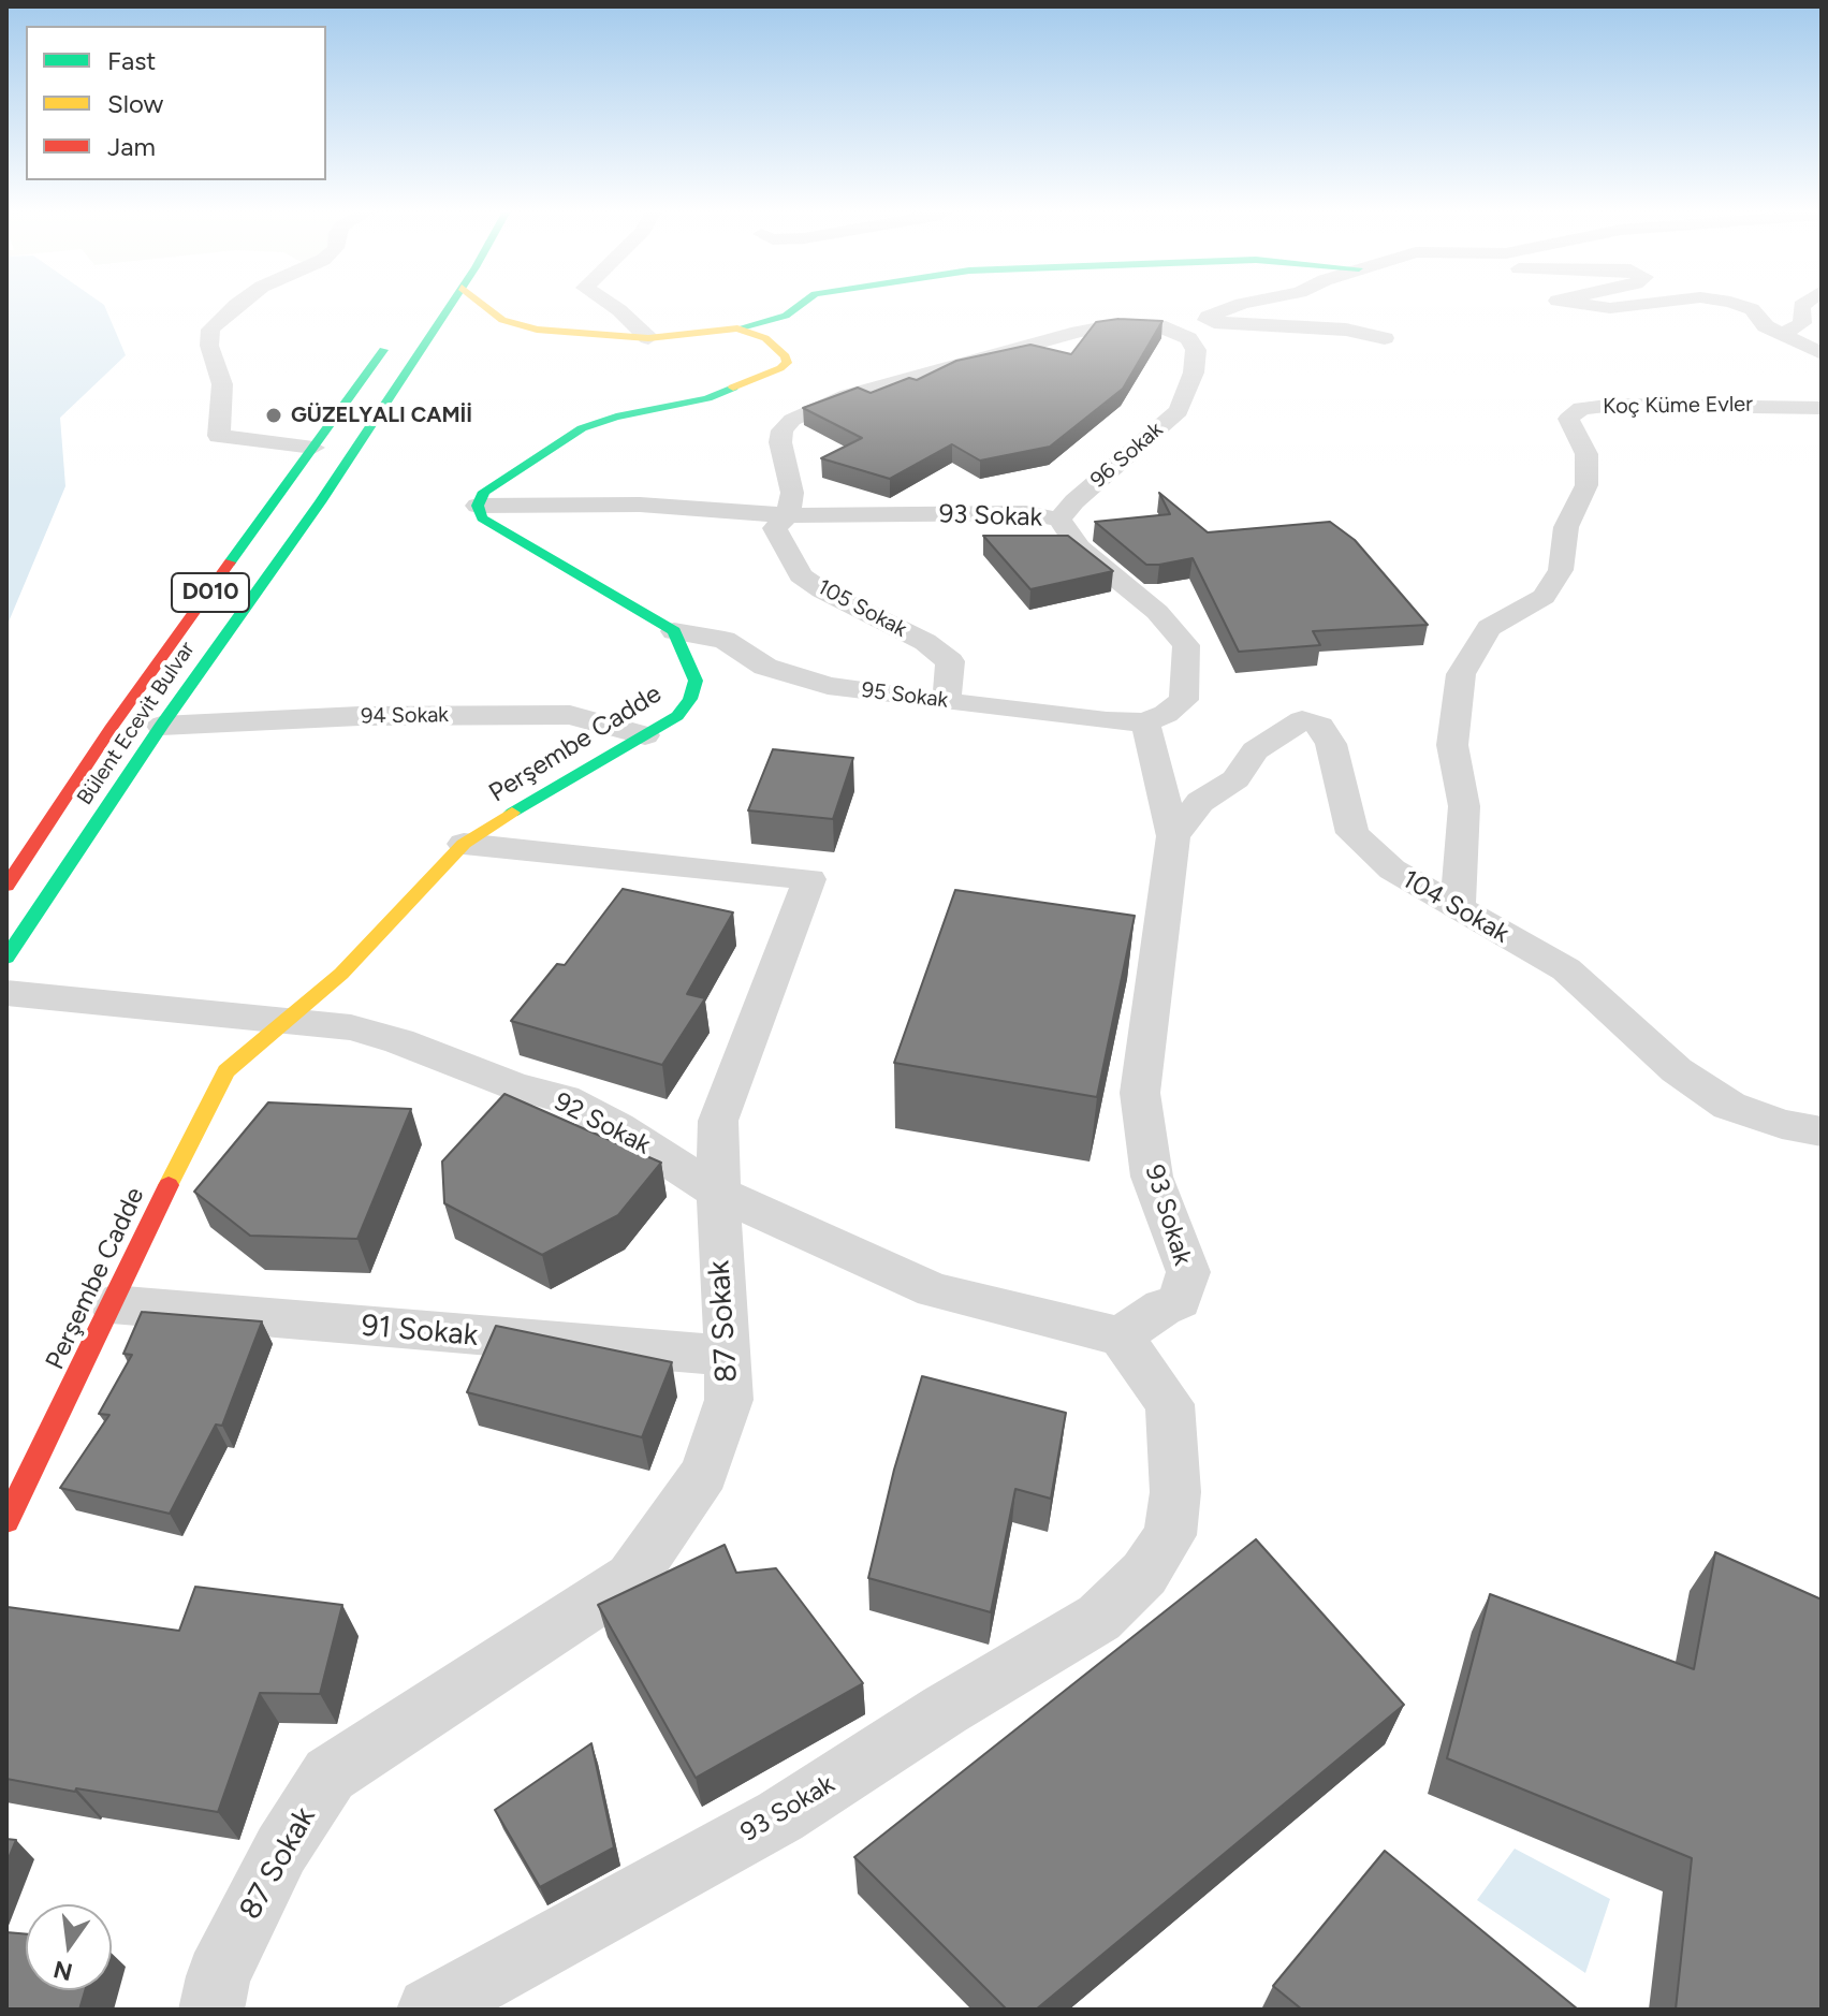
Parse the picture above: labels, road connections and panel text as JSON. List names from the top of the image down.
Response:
{
  "streets": {
    "main road": ["D010", "Bülent Ecevit Bulvar", "Perşembe Cadde"],
    "street": [
      "Koç Küme Evler",
      "96 Sokak",
      "93 Sokak",
      "105 Sokak",
      "95 Sokak",
      "94 Sokak",
      "104 Sokak",
      "92 Sokak",
      "87 Sokak",
      "91 Sokak"
    ]
  },
  "crossings": [
    ["Koç Küme Evler", "104 Sokak"],
    ["96 Sokak", "93 Sokak"],
    ["93 Sokak", "105 Sokak"],
    ["93 Sokak", "95 Sokak"],
    ["93 Sokak", "104 Sokak"],
    ["93 Sokak", "92 Sokak"],
    ["105 Sokak", "95 Sokak"],
    ["95 Sokak", "Perşembe Cadde"],
    ["94 Sokak", "Bülent Ecevit Bulvar"],
    ["94 Sokak", "Perşembe Cadde"],
    ["Perşembe Cadde", "92 Sokak"],
    ["Perşembe Cadde", "87 Sokak"],
    ["Perşembe Cadde", "91 Sokak"],
    ["92 Sokak", "87 Sokak"],
    ["87 Sokak", "91 Sokak"]
  ],
  "places": ["GÜZELYALI CAMİİ"],
  "legend": ["Fast", "Slow", "Jam"],
  "north": "bottom"
}
